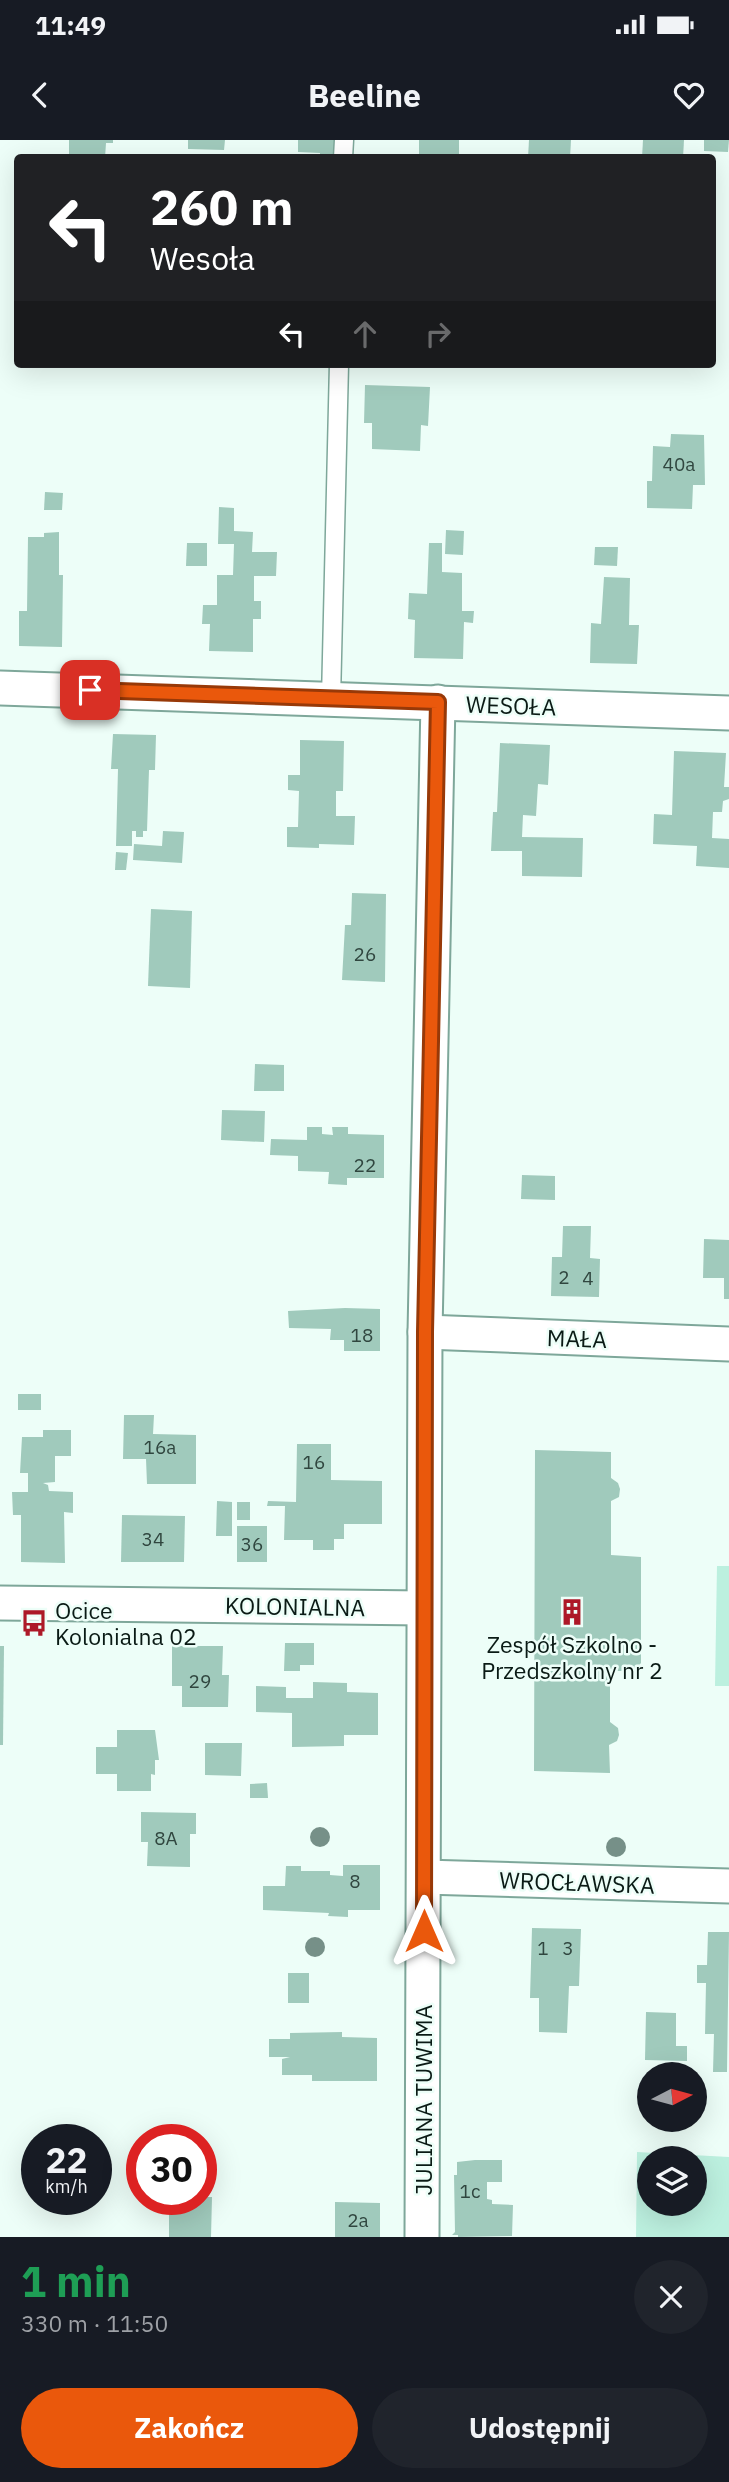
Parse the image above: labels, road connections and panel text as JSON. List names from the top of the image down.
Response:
{
  "streets": {
    "street": [
      "WESOŁA",
      "MAŁA",
      "KOLONIALNA",
      "WROCŁAWSKA",
      "JULIANA TUWIMA"
    ]
  },
  "crossings": [
    ["WESOŁA", "JULIANA TUWIMA"],
    ["MAŁA", "JULIANA TUWIMA"],
    ["KOLONIALNA", "JULIANA TUWIMA"],
    ["WROCŁAWSKA", "JULIANA TUWIMA"]
  ],
  "places": {
    "building": ["Zespół Szkolno - Przedszkolny nr 2"],
    "bus stop": ["Ocice Kolonialna 02"]
  },
  "house_numbers": [
    "40a",
    "26",
    "22",
    "2",
    "4",
    "18",
    "16a",
    "16",
    "34",
    "36",
    "29",
    "8A",
    "8",
    "1",
    "3",
    "1c",
    "2a"
  ],
  "north": "right",
  "page": {
    "status": "11:49",
    "header": "Beeline",
    "turn": ["260 m", "Wesoła"],
    "speed": "22 km/h",
    "limit": "30",
    "heading": ["1 min", "330 m · 11:50"],
    "buttons": ["Zakończ", "Udostępnij"]
  }
}
